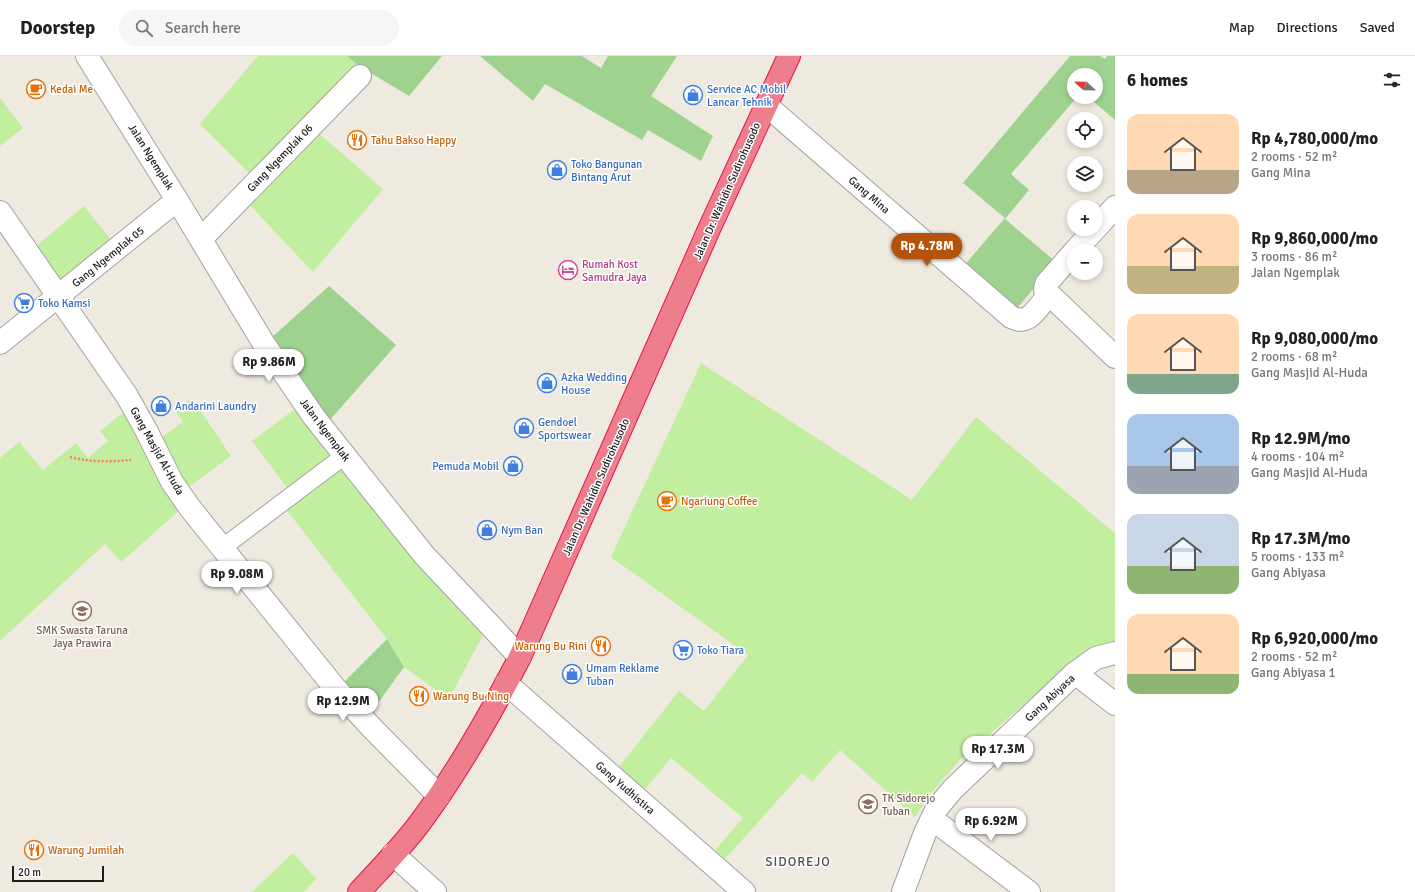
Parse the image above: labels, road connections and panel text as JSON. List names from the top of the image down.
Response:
{
  "streets": {
    "highway": ["Jalan Dr. Wahidin Sudirohusodo"],
    "street": [
      "Jalan Ngemplak",
      "Gang Ngemplak 06",
      "Gang Mina",
      "Gang Ngemplak 05",
      "Gang Masjid Al-Huda",
      "Gang Abiyasa",
      "Gang Yudhistira"
    ]
  },
  "crossings": [
    ["Jalan Ngemplak", "Gang Ngemplak 06"],
    ["Jalan Ngemplak", "Jalan Dr. Wahidin Sudirohusodo"],
    ["Jalan Ngemplak", "Gang Ngemplak 05"],
    ["Jalan Dr. Wahidin Sudirohusodo", "Gang Mina"],
    ["Jalan Dr. Wahidin Sudirohusodo", "Gang Masjid Al-Huda"],
    ["Jalan Dr. Wahidin Sudirohusodo", "Gang Yudhistira"],
    ["Gang Ngemplak 05", "Gang Masjid Al-Huda"]
  ],
  "districts": ["SIDOREJO"],
  "places": {
    "cafe": ["Kedai Me", "Ngariung Coffee"],
    "shop": [
      "Service AC Mobil Lancar Tehnik",
      "Toko Bangunan Bintang Arut",
      "Azka Wedding House",
      "Andarini Laundry",
      "Gendoel Sportswear",
      "Pemuda Mobil",
      "Nym Ban",
      "Umam Reklame Tuban"
    ],
    "restaurant": [
      "Tahu Bakso Happy",
      "Warung Bu Rini",
      "Warung Bu Ning",
      "Warung Jumilah"
    ],
    "hotel": ["Rumah Kost Samudra Jaya"],
    "supermarket": ["Toko Kamsi", "Toko Tiara"],
    "school or university": ["SMK Swasta Taruna Jaya Prawira", "TK Sidorejo Tuban"]
  },
  "scale_bar": "20 m",
  "north": "left",
  "page": {
    "header": "Doorstep",
    "search": "Search here",
    "nav": ["Map", "Directions", "Saved"],
    "heading": "6 homes",
    "map_buttons": ["+", "−"],
    "list": [
      {
        "name": "Rp 4,780,000/mo",
        "note": "2 rooms · 52 m² · Gang Mina"
      },
      {
        "name": "Rp 9,860,000/mo",
        "note": "3 rooms · 86 m² · Jalan Ngemplak"
      },
      {
        "name": "Rp 9,080,000/mo",
        "note": "2 rooms · 68 m² · Gang Masjid Al-Huda"
      },
      {
        "name": "Rp 12.9M/mo",
        "note": "4 rooms · 104 m² · Gang Masjid Al-Huda"
      },
      {
        "name": "Rp 17.3M/mo",
        "note": "5 rooms · 133 m² · Gang Abiyasa"
      },
      {
        "name": "Rp 6,920,000/mo",
        "note": "2 rooms · 52 m² · Gang Abiyasa 1"
      }
    ],
    "price": [
      "Rp 4.78M",
      "Rp 9.86M",
      "Rp 9.08M",
      "Rp 12.9M",
      "Rp 17.3M",
      "Rp 6.92M"
    ],
    "scale": "20 m"
  }
}
